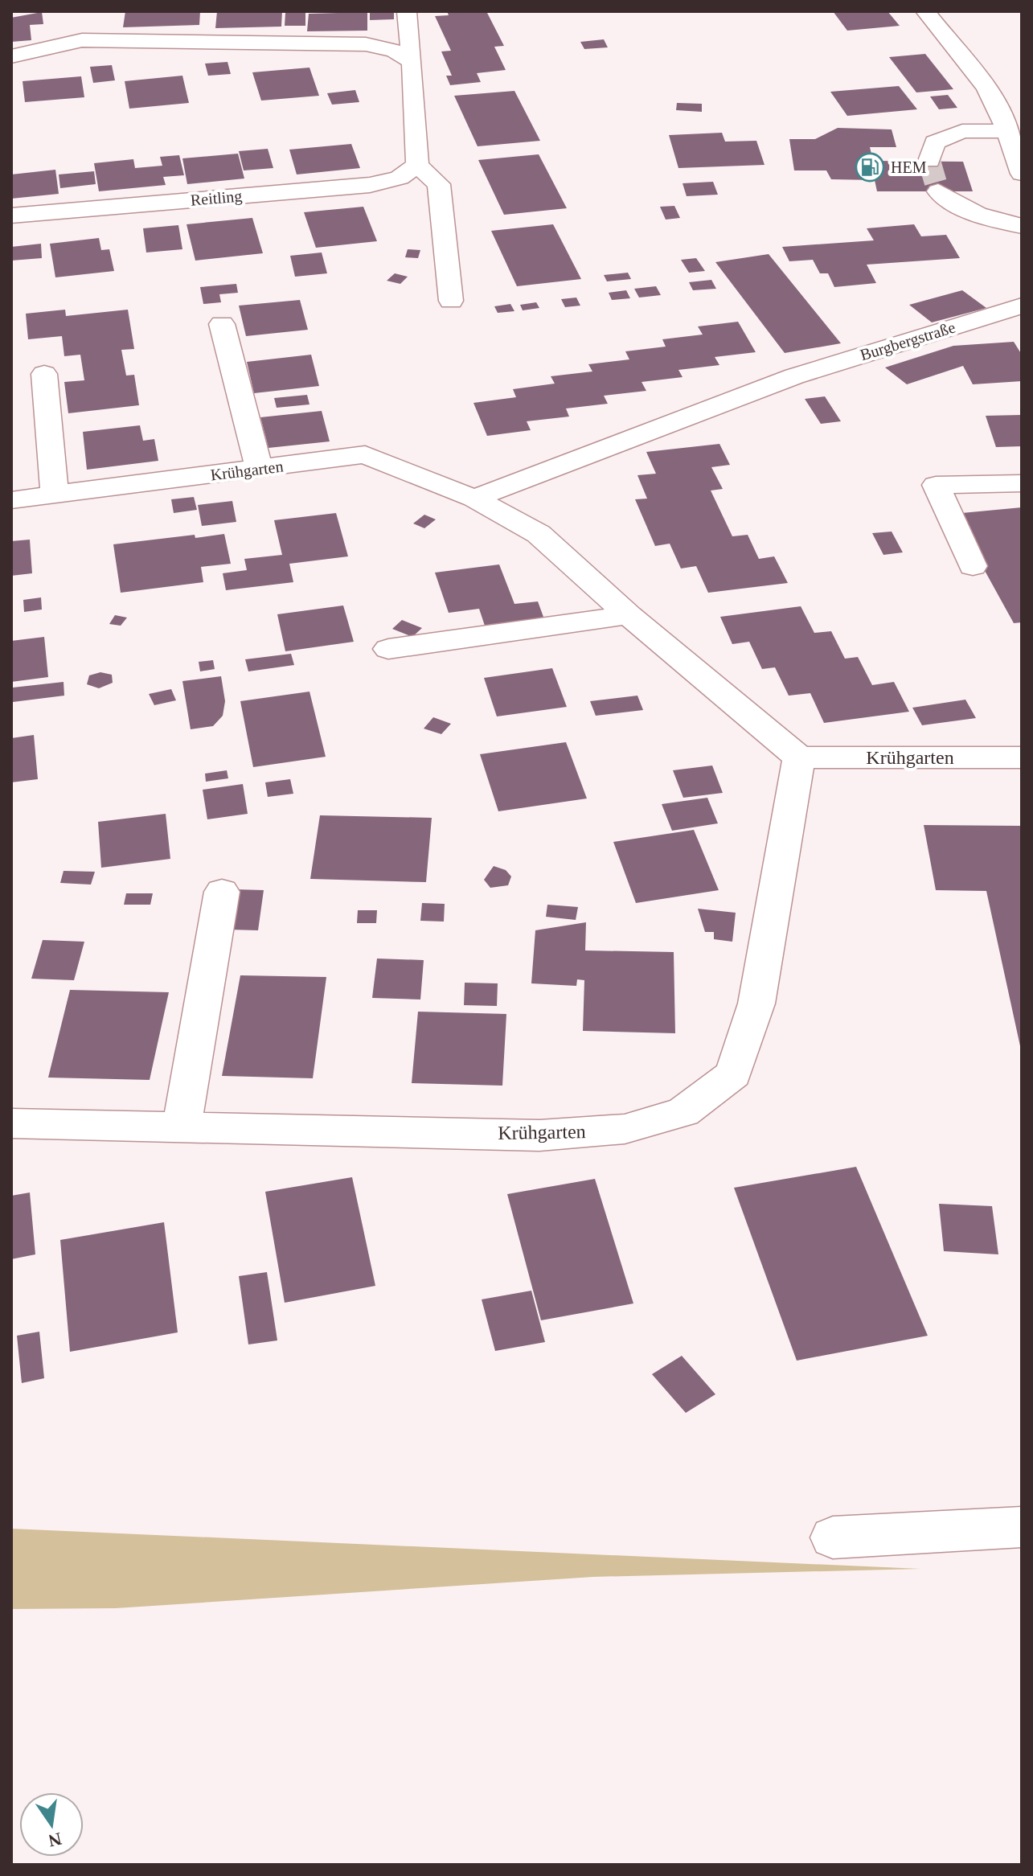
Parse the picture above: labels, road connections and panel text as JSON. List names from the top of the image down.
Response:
{
  "streets": {
    "street": ["Reitling", "Burgbergstraße", "Krühgarten"]
  },
  "crossings": [
    ["Burgbergstraße", "Krühgarten"]
  ],
  "places": {
    "fuel station": ["HEM"]
  },
  "north": "bottom"
}
